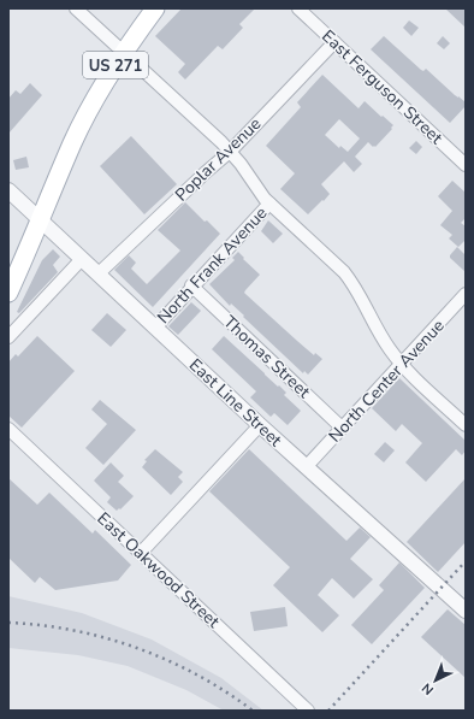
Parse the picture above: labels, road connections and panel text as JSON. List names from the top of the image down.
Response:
{
  "streets": {
    "main road": ["US 271"],
    "street": [
      "East Ferguson Street",
      "Poplar Avenue",
      "North Frank Avenue",
      "Thomas Street",
      "North Center Avenue",
      "East Line Street",
      "East Oakwood Street"
    ]
  },
  "crossings": [
    ["US 271", "East Line Street"],
    ["East Ferguson Street", "Poplar Avenue"],
    ["Poplar Avenue", "East Line Street"],
    ["North Frank Avenue", "Thomas Street"],
    ["North Frank Avenue", "East Line Street"],
    ["Thomas Street", "North Center Avenue"],
    ["North Center Avenue", "East Line Street"]
  ],
  "north": "bottom left"
}
